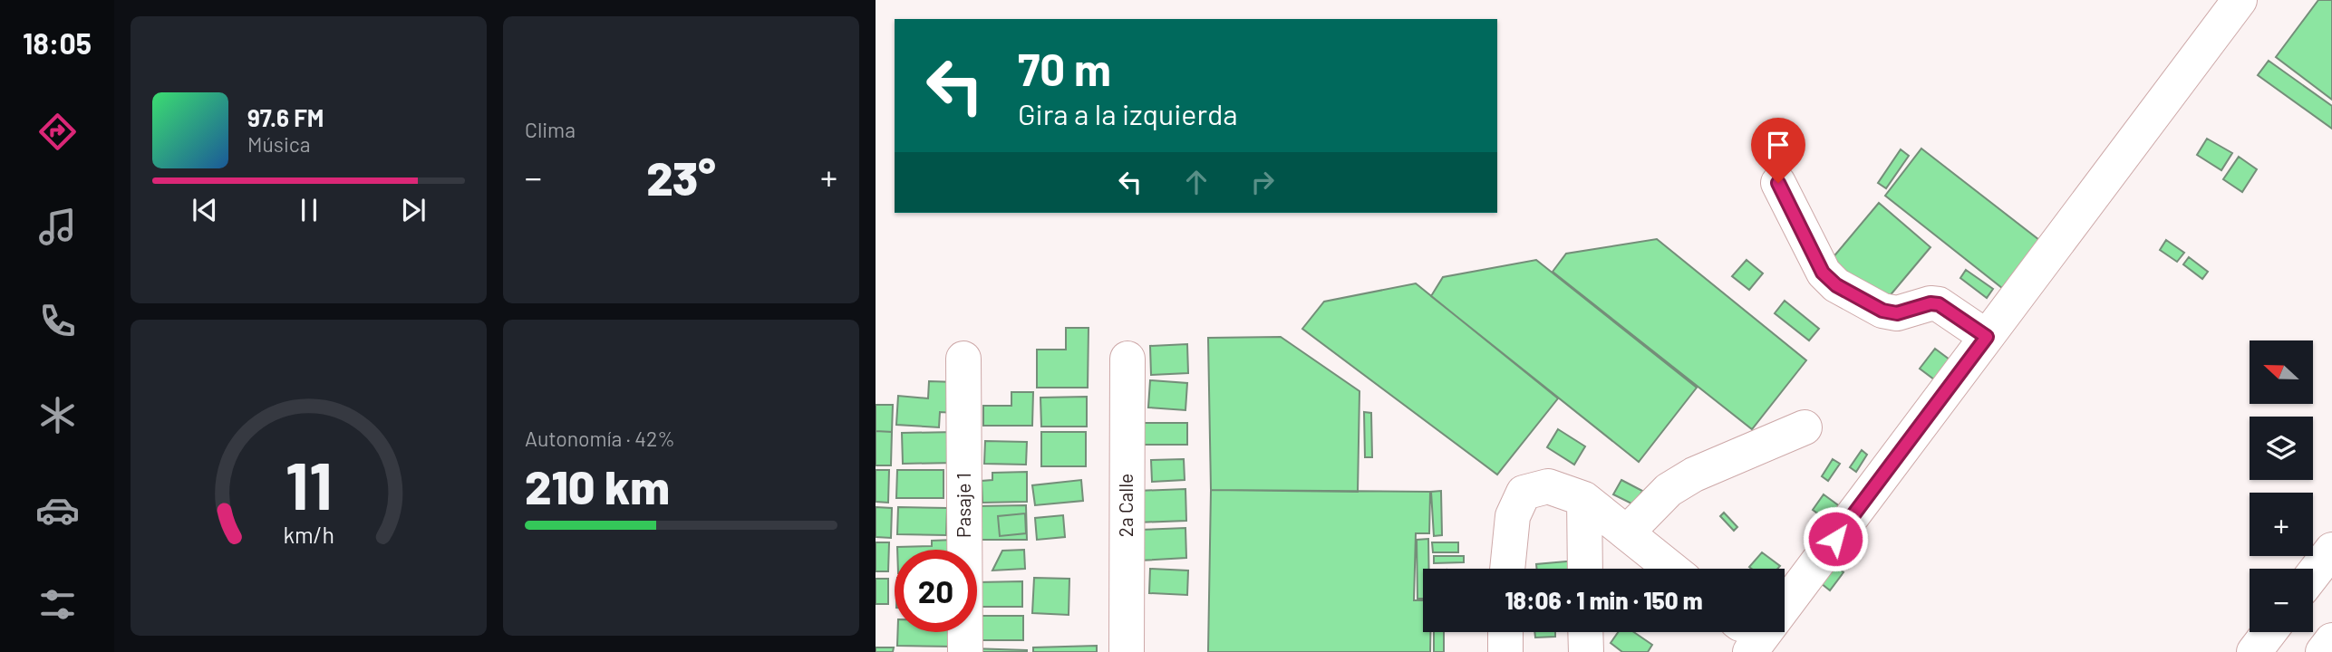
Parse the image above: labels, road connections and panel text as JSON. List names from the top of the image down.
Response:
{
  "streets": {
    "street": ["Pasaje 1", "2a Calle"]
  },
  "north": "left",
  "page": {
    "tabs": "18:05",
    "tile": [
      "Clima",
      ["Autonomía · 42%", "210 km"]
    ],
    "turn": ["70 m", "Gira a la izquierda"],
    "song": ["97.6 FM", "Música"],
    "heat": ["−", "23°", "+"],
    "map_buttons": ["+", "−"],
    "limit": "20",
    "trip": "18:06 · 1 min · 150 m",
    "gauge": ["11", "km/h"]
  }
}
